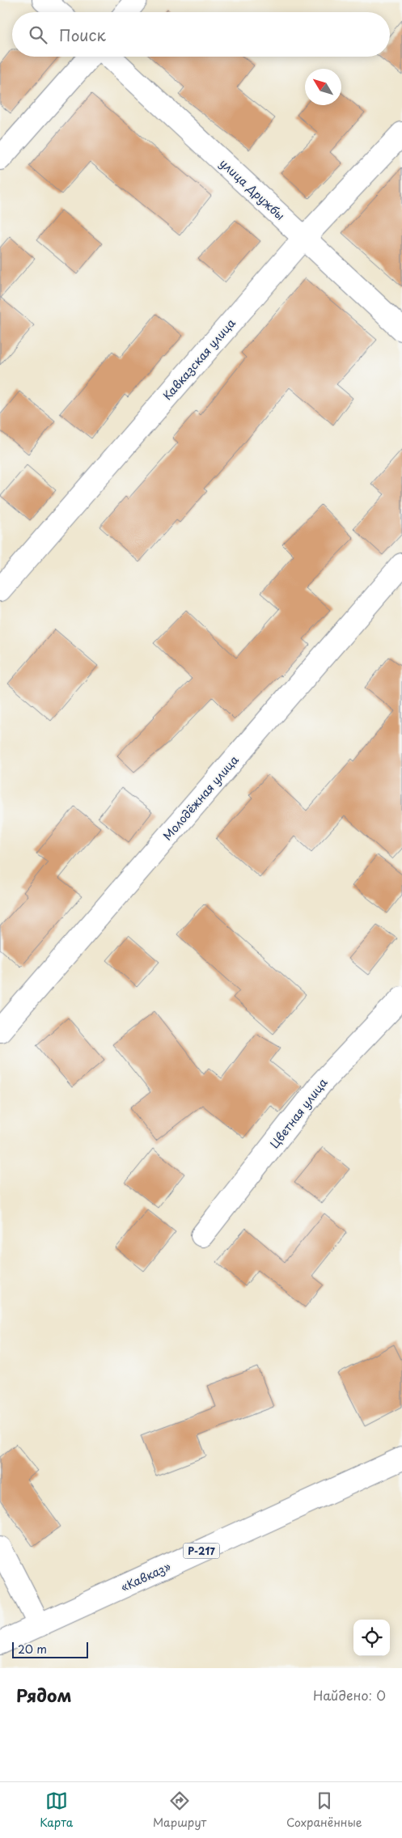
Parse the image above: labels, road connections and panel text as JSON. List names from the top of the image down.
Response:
{
  "streets": {
    "main road": [
      "улица Дружбы",
      "Кавказская улица",
      "Молодёжная улица",
      "Цветная улица",
      "Р-217",
      "«Кавказ»"
    ]
  },
  "crossings": [
    ["улица Дружбы", "Кавказская улица"]
  ],
  "scale_bar": "20 m",
  "north": "top left",
  "page": {
    "search": "Поиск",
    "scale": "20 m",
    "heading": ["Рядом", "Найдено: 0"],
    "nav": ["Карта", "Маршрут", "Сохранённые"]
  }
}
